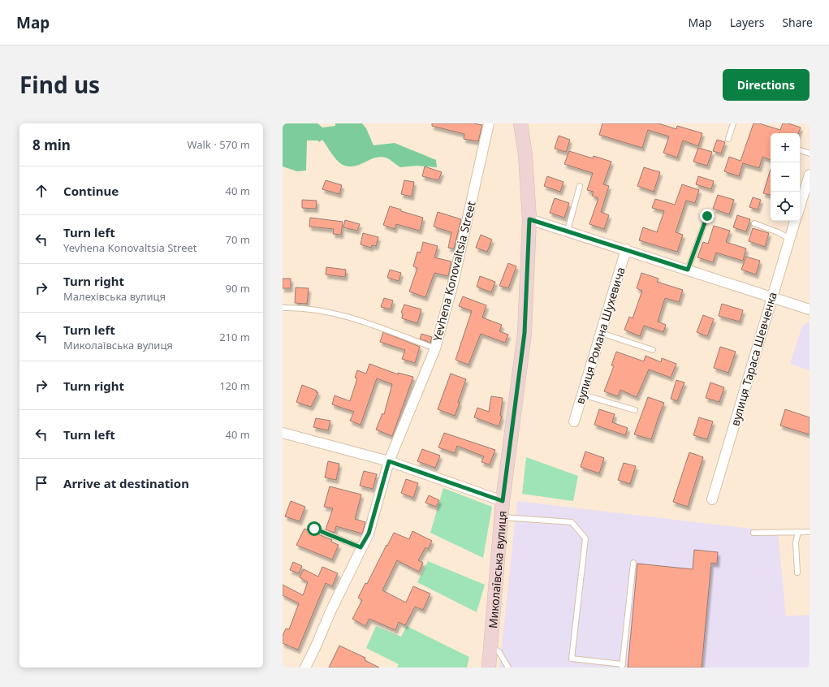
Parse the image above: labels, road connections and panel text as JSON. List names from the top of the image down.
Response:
{
  "streets": {
    "main road": ["Миколаївська вулиця"],
    "street": ["Yevhena Konovaltsia Street", "вулиця Романа Шухевича", "вулиця Тараса Шевченка"]
  },
  "page": {
    "header": "Map",
    "nav": ["Map", "Layers", "Share"],
    "title": "Find us",
    "buttons": "Directions",
    "heading": ["8 min", "Walk · 570 m"],
    "map_buttons": ["+", "−"],
    "list": [
      ["Continue", "40 m"],
      ["Turn left", "Yevhena Konovaltsia Street", "70 m"],
      ["Turn right", "Малехівська вулиця", "90 m"],
      ["Turn left", "Миколаївська вулиця", "210 m"],
      ["Turn right", "120 m"],
      ["Turn left", "40 m"],
      "Arrive at destination"
    ]
  }
}
